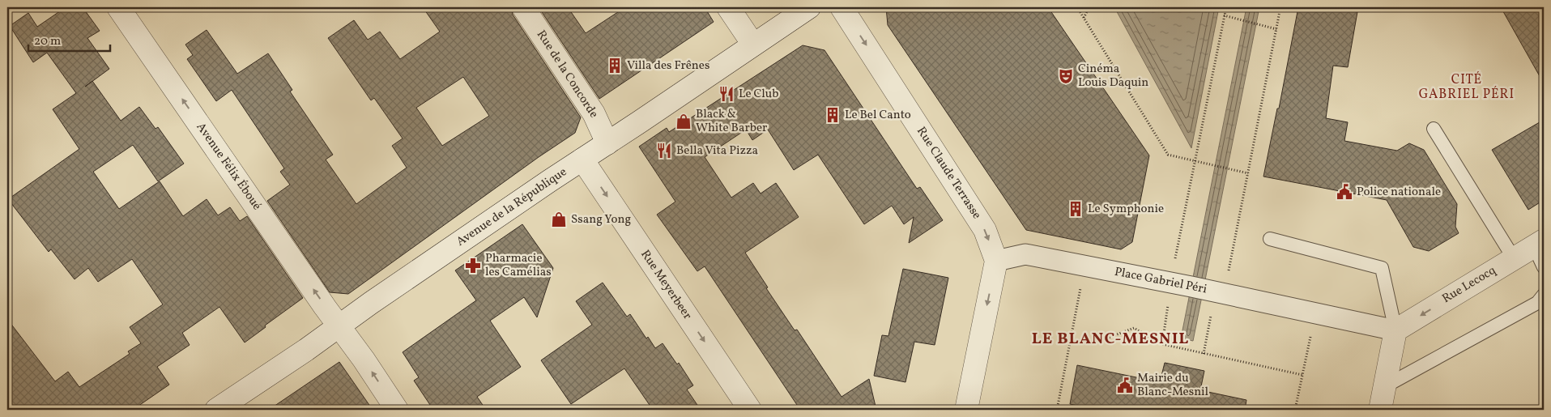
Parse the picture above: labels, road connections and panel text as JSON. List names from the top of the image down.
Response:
{
  "streets": {
    "street": [
      "Rue de la Concorde",
      "Avenue Félix Éboué",
      "Rue Claude Terrasse",
      "Avenue de la République",
      "Place Gabriel Péri",
      "Rue Meyerbeer",
      "Rue Lecocq"
    ]
  },
  "crossings": [
    ["Rue de la Concorde", "Avenue de la République"],
    ["Avenue Félix Éboué", "Avenue de la République"],
    ["Rue Claude Terrasse", "Place Gabriel Péri"],
    ["Avenue de la République", "Rue Meyerbeer"],
    ["Place Gabriel Péri", "Rue Lecocq"]
  ],
  "one_way": [
    "Avenue Félix Éboué",
    "Rue Claude Terrasse",
    "Rue Meyerbeer",
    "Rue Lecocq"
  ],
  "districts": ["CITÉ GABRIEL PÉRI", "LE BLANC-MESNIL"],
  "places": {
    "building": ["Villa des Frênes", "Le Bel Canto", "Le Symphonie"],
    "theatre": ["Cinéma Louis Daquin"],
    "restaurant": ["Le Club", "Bella Vita Pizza"],
    "shop": ["Black & White Barber", "Ssang Yong"],
    "public building": ["Police nationale", "Mairie du Blanc-Mesnil"],
    "pharmacy": ["Pharmacie les Camélias"]
  },
  "scale_bar": "20 m"
}
